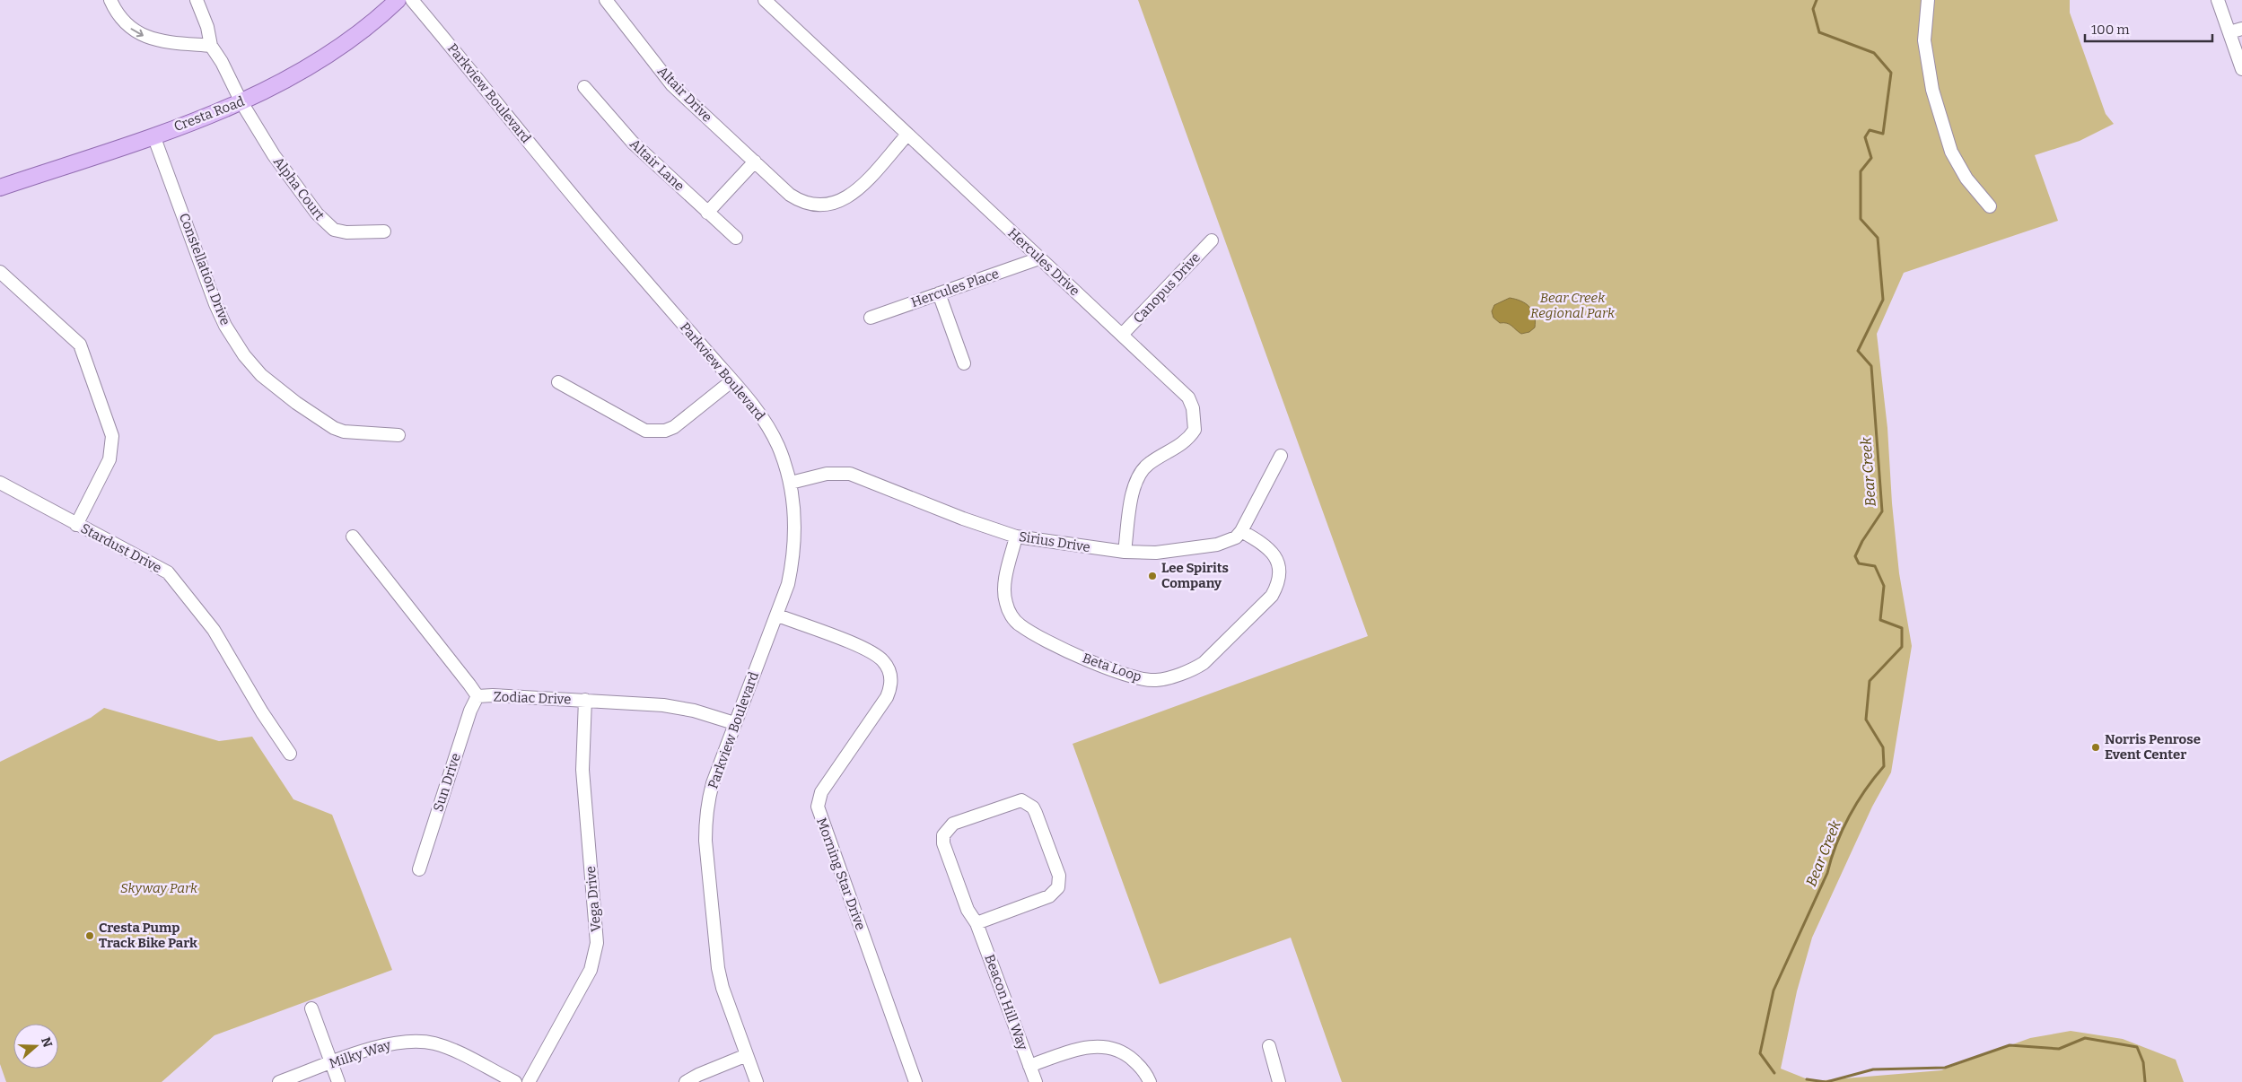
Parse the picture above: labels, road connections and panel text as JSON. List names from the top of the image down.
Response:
{
  "streets": {
    "main road": ["Cresta Road"],
    "street": [
      "Parkview Boulevard",
      "Altair Drive",
      "Altair Lane",
      "Alpha Court",
      "Hercules Drive",
      "Constellation Drive",
      "Hercules Place",
      "Canopus Drive",
      "Sirius Drive",
      "Stardust Drive",
      "Beta Loop",
      "Zodiac Drive",
      "Sun Drive",
      "Morning Star Drive",
      "Vega Drive",
      "Beacon Hill Way",
      "Milky Way"
    ]
  },
  "crossings": [
    ["Parkview Boulevard", "Sirius Drive"],
    ["Parkview Boulevard", "Zodiac Drive"],
    ["Parkview Boulevard", "Morning Star Drive"],
    ["Altair Drive", "Hercules Drive"],
    ["Cresta Road", "Alpha Court"],
    ["Cresta Road", "Constellation Drive"],
    ["Hercules Drive", "Hercules Place"],
    ["Hercules Drive", "Canopus Drive"],
    ["Hercules Drive", "Sirius Drive"],
    ["Sirius Drive", "Beta Loop"],
    ["Zodiac Drive", "Sun Drive"],
    ["Zodiac Drive", "Vega Drive"]
  ],
  "water": ["Bear Creek"],
  "parks": ["Bear Creek Regional Park", "Skyway Park"],
  "places": ["Lee Spirits Company", "Norris Penrose Event Center", "Cresta Pump Track Bike Park"],
  "scale_bar": "100 m",
  "north": "right"
}
